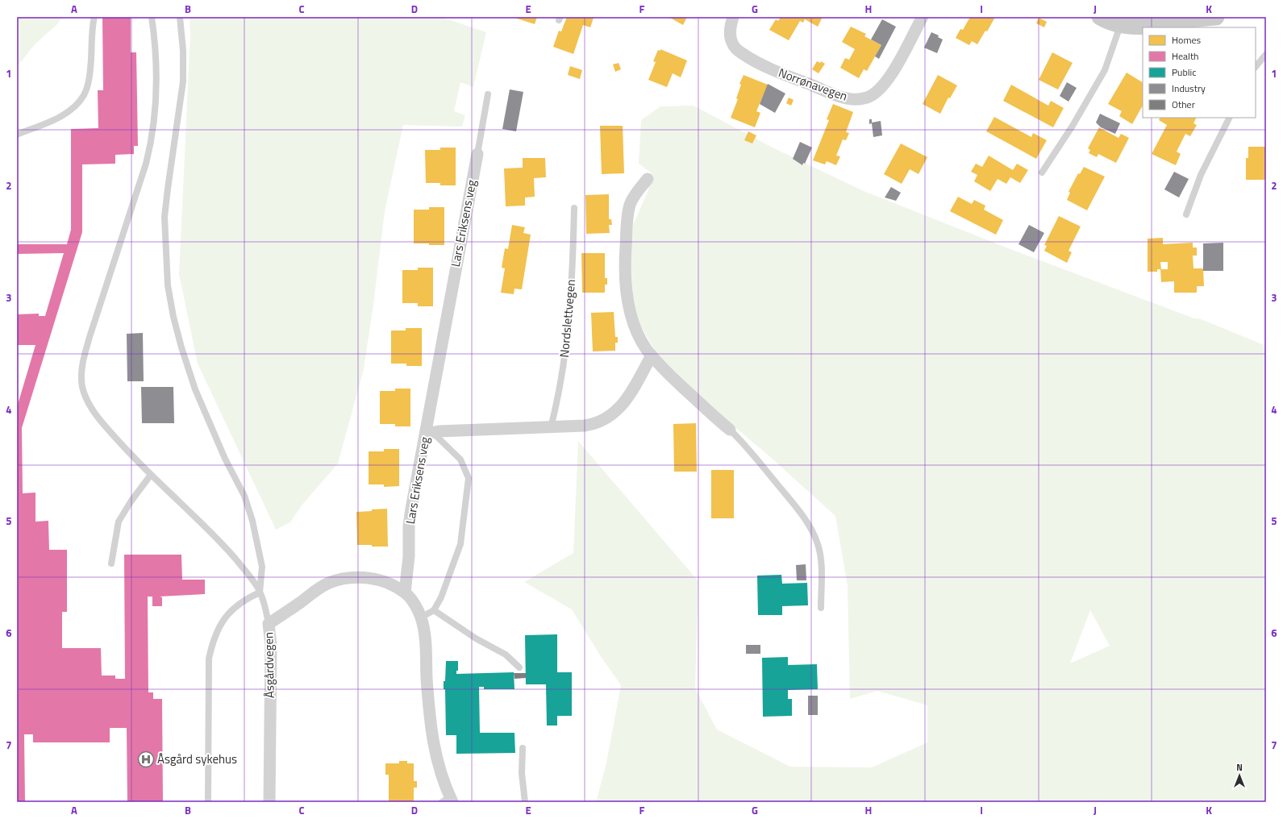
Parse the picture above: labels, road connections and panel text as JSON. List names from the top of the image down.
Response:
{
  "streets": {
    "street": ["Norrønavegen", "Lars Eriksens veg", "Åsgårdvegen"],
    "lane": ["Nordslettvegen"]
  },
  "crossings": [
    ["Lars Eriksens veg", "Åsgårdvegen"]
  ],
  "places": {
    "hospital": ["Åsgård sykehus"]
  },
  "legend": [
    "Homes",
    "Health",
    "Public",
    "Industry",
    "Other"
  ],
  "north": "top",
  "grid": {
    "columns": [
      "A",
      "B",
      "C",
      "D",
      "E",
      "F",
      "G",
      "H",
      "I",
      "J",
      "K"
    ],
    "rows": [
      "1",
      "2",
      "3",
      "4",
      "5",
      "6",
      "7"
    ]
  }
}
